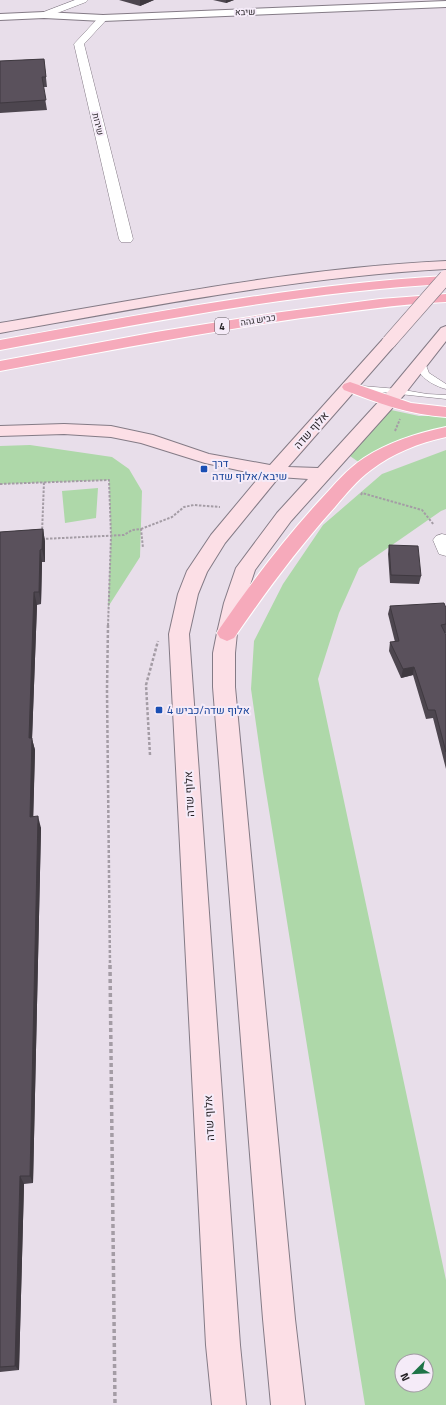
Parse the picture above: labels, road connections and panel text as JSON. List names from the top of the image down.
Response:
{
  "streets": {
    "highway": ["כביש גהה", "4"],
    "main road": ["אלוף שדה"],
    "street": ["שיבא", "שירות"]
  },
  "crossings": [
    ["שיבא", "שירות"]
  ],
  "places": {
    "transit": ["דרך שיבא/אלוף שדה", "אלוף שדה/כביש 4"]
  },
  "north": "bottom left"
}
